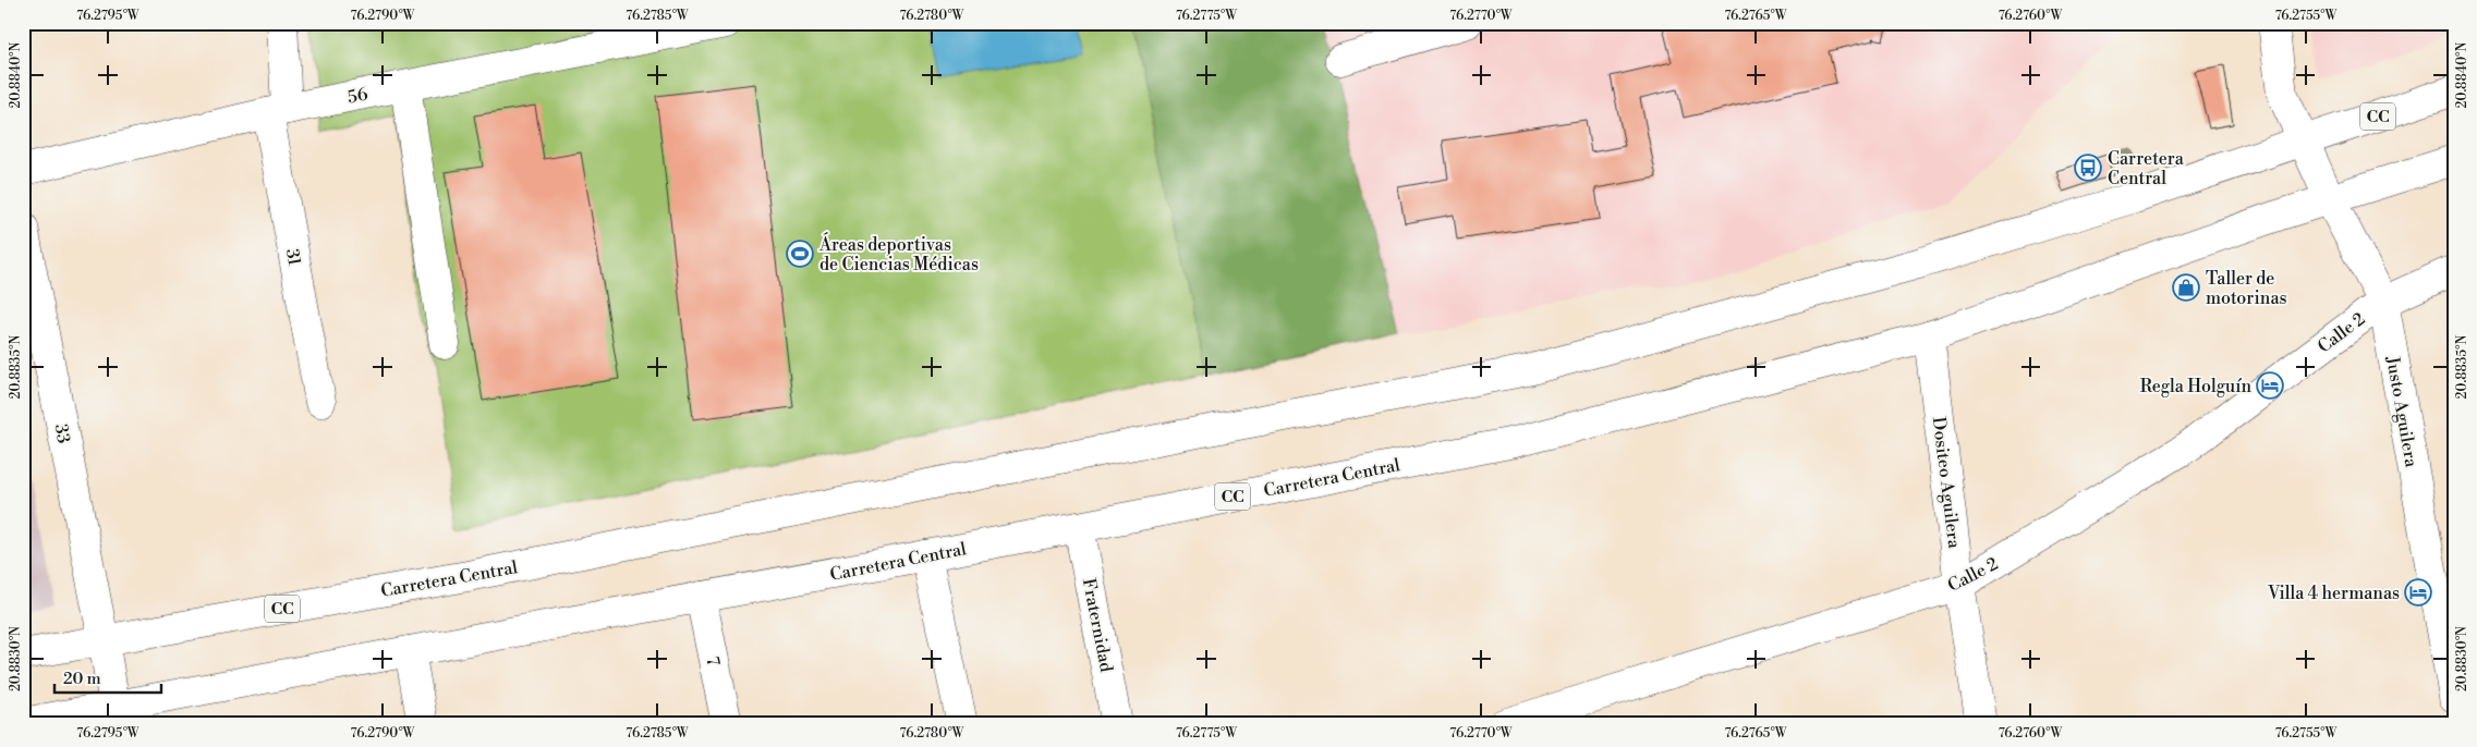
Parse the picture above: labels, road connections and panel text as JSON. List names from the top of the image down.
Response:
{
  "streets": {
    "main road": [
      "56",
      "CC",
      "31",
      "Calle 2",
      "Justo Aguilera",
      "33",
      "Carretera Central",
      "Dositeo Aguilera",
      "Fraternidad",
      "7"
    ]
  },
  "crossings": [
    ["56", "31"],
    ["Calle 2", "Justo Aguilera"],
    ["Calle 2", "Dositeo Aguilera"],
    ["Justo Aguilera", "Carretera Central"],
    ["33", "Carretera Central"],
    ["Carretera Central", "Dositeo Aguilera"],
    ["Carretera Central", "Fraternidad"],
    ["Carretera Central", "7"]
  ],
  "places": {
    "bus stop": ["Carretera Central"],
    "sports": ["Áreas deportivas de Ciencias Médicas"],
    "shop": ["Taller de motorinas"],
    "hotel": ["Regla Holguín", "Villa 4 hermanas"]
  },
  "scale_bar": "20 m",
  "coordinates": [
    "76.2795°W",
    "76.2790°W",
    "76.2785°W",
    "76.2780°W",
    "76.2775°W",
    "76.2770°W",
    "76.2765°W",
    "76.2760°W",
    "76.2755°W",
    "20.8840°N",
    "20.8835°N",
    "20.8830°N"
  ]
}
